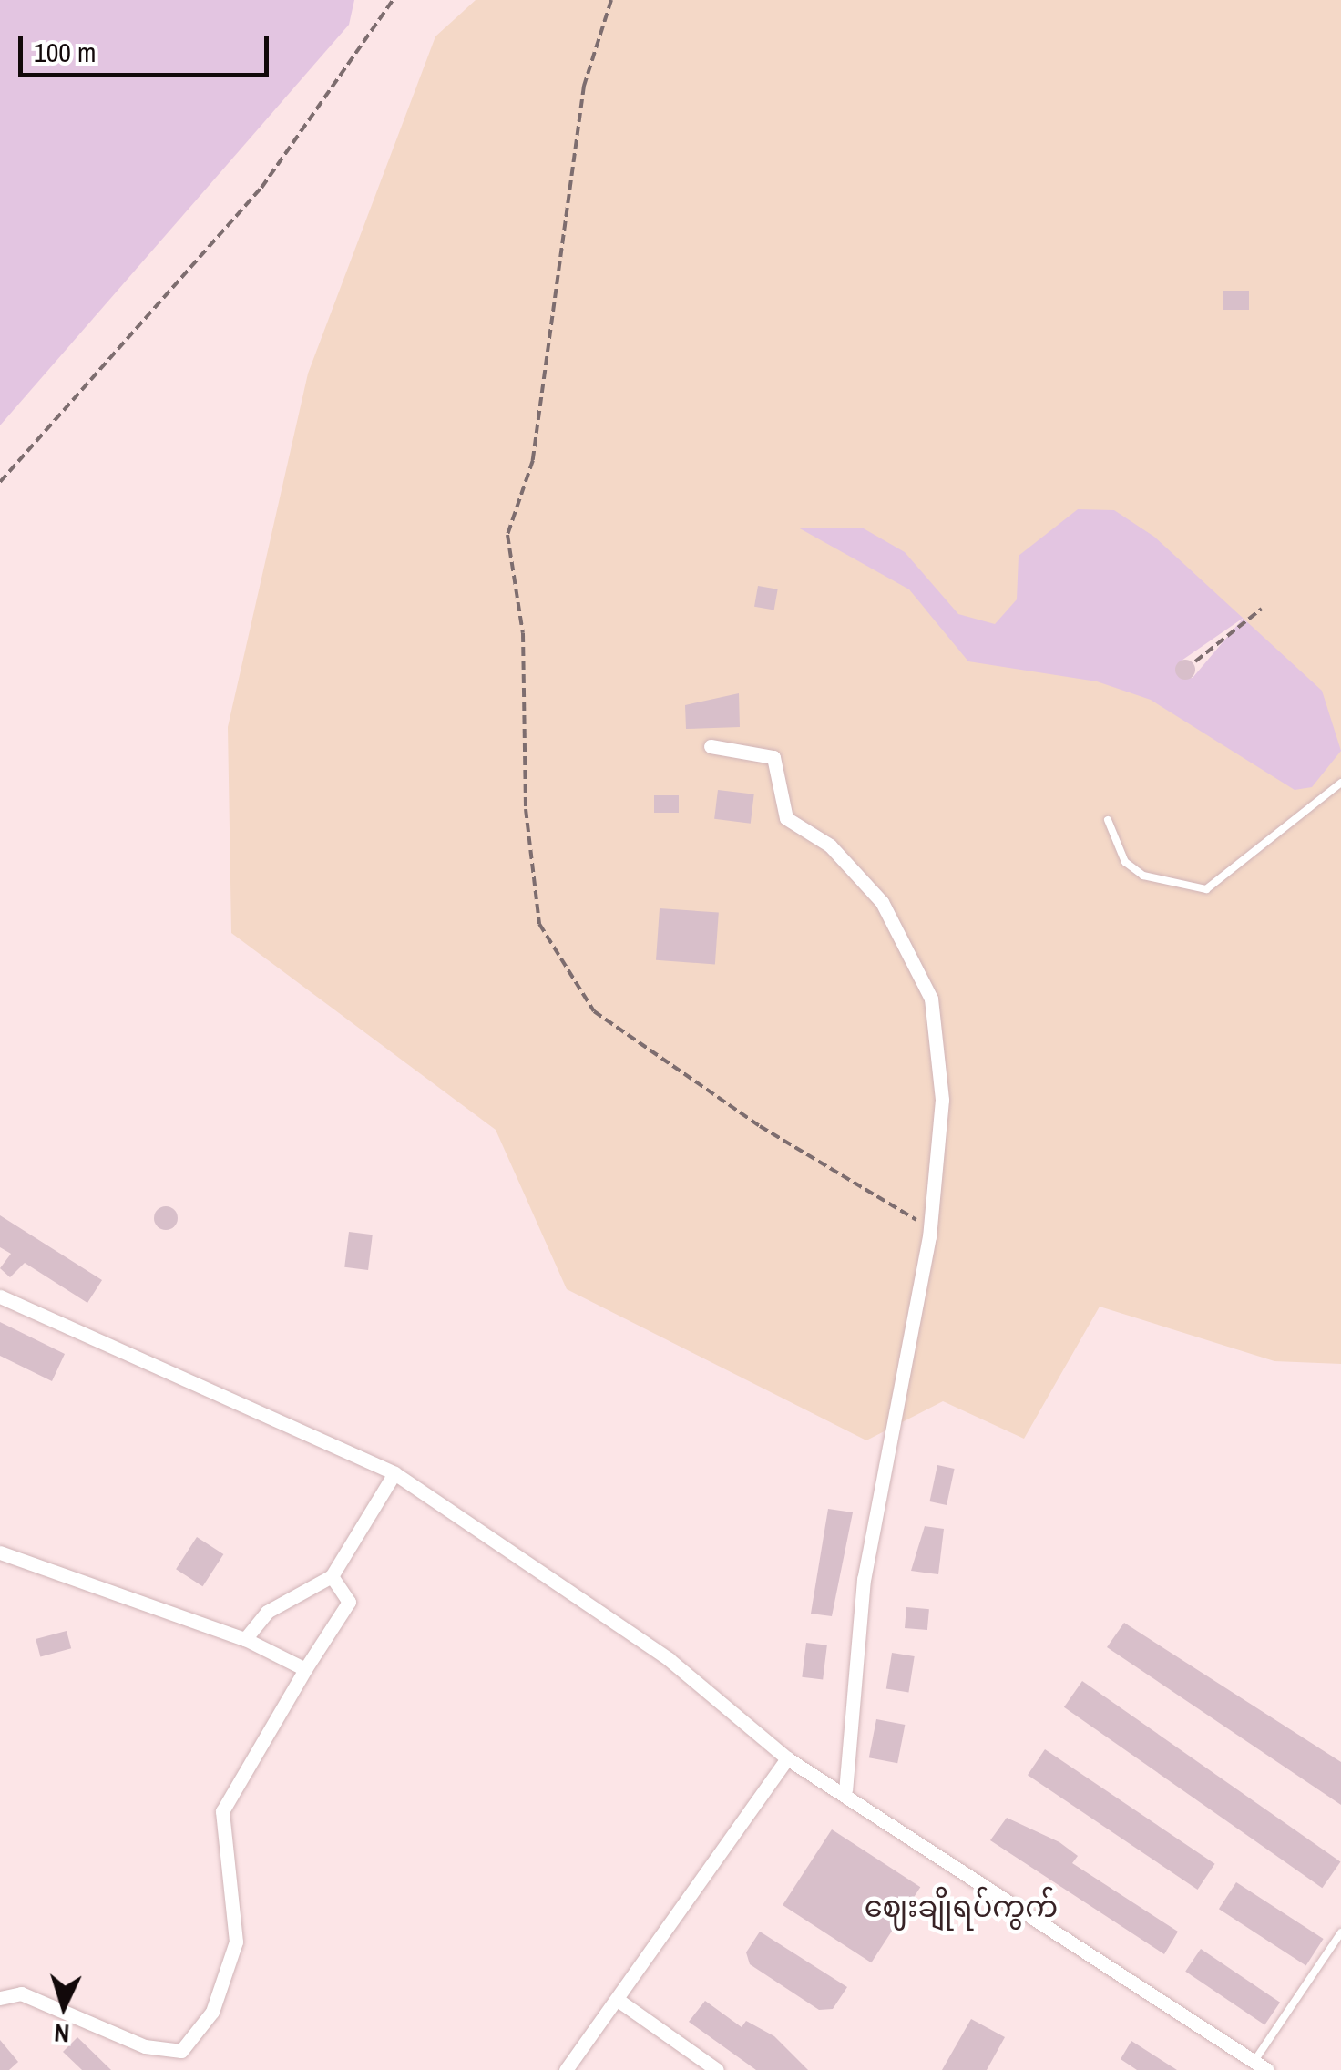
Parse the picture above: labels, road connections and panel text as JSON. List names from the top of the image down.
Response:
{
  "districts": ["ဈေးချိုရပ်ကွက်"],
  "scale_bar": "100 m",
  "north": "bottom"
}
